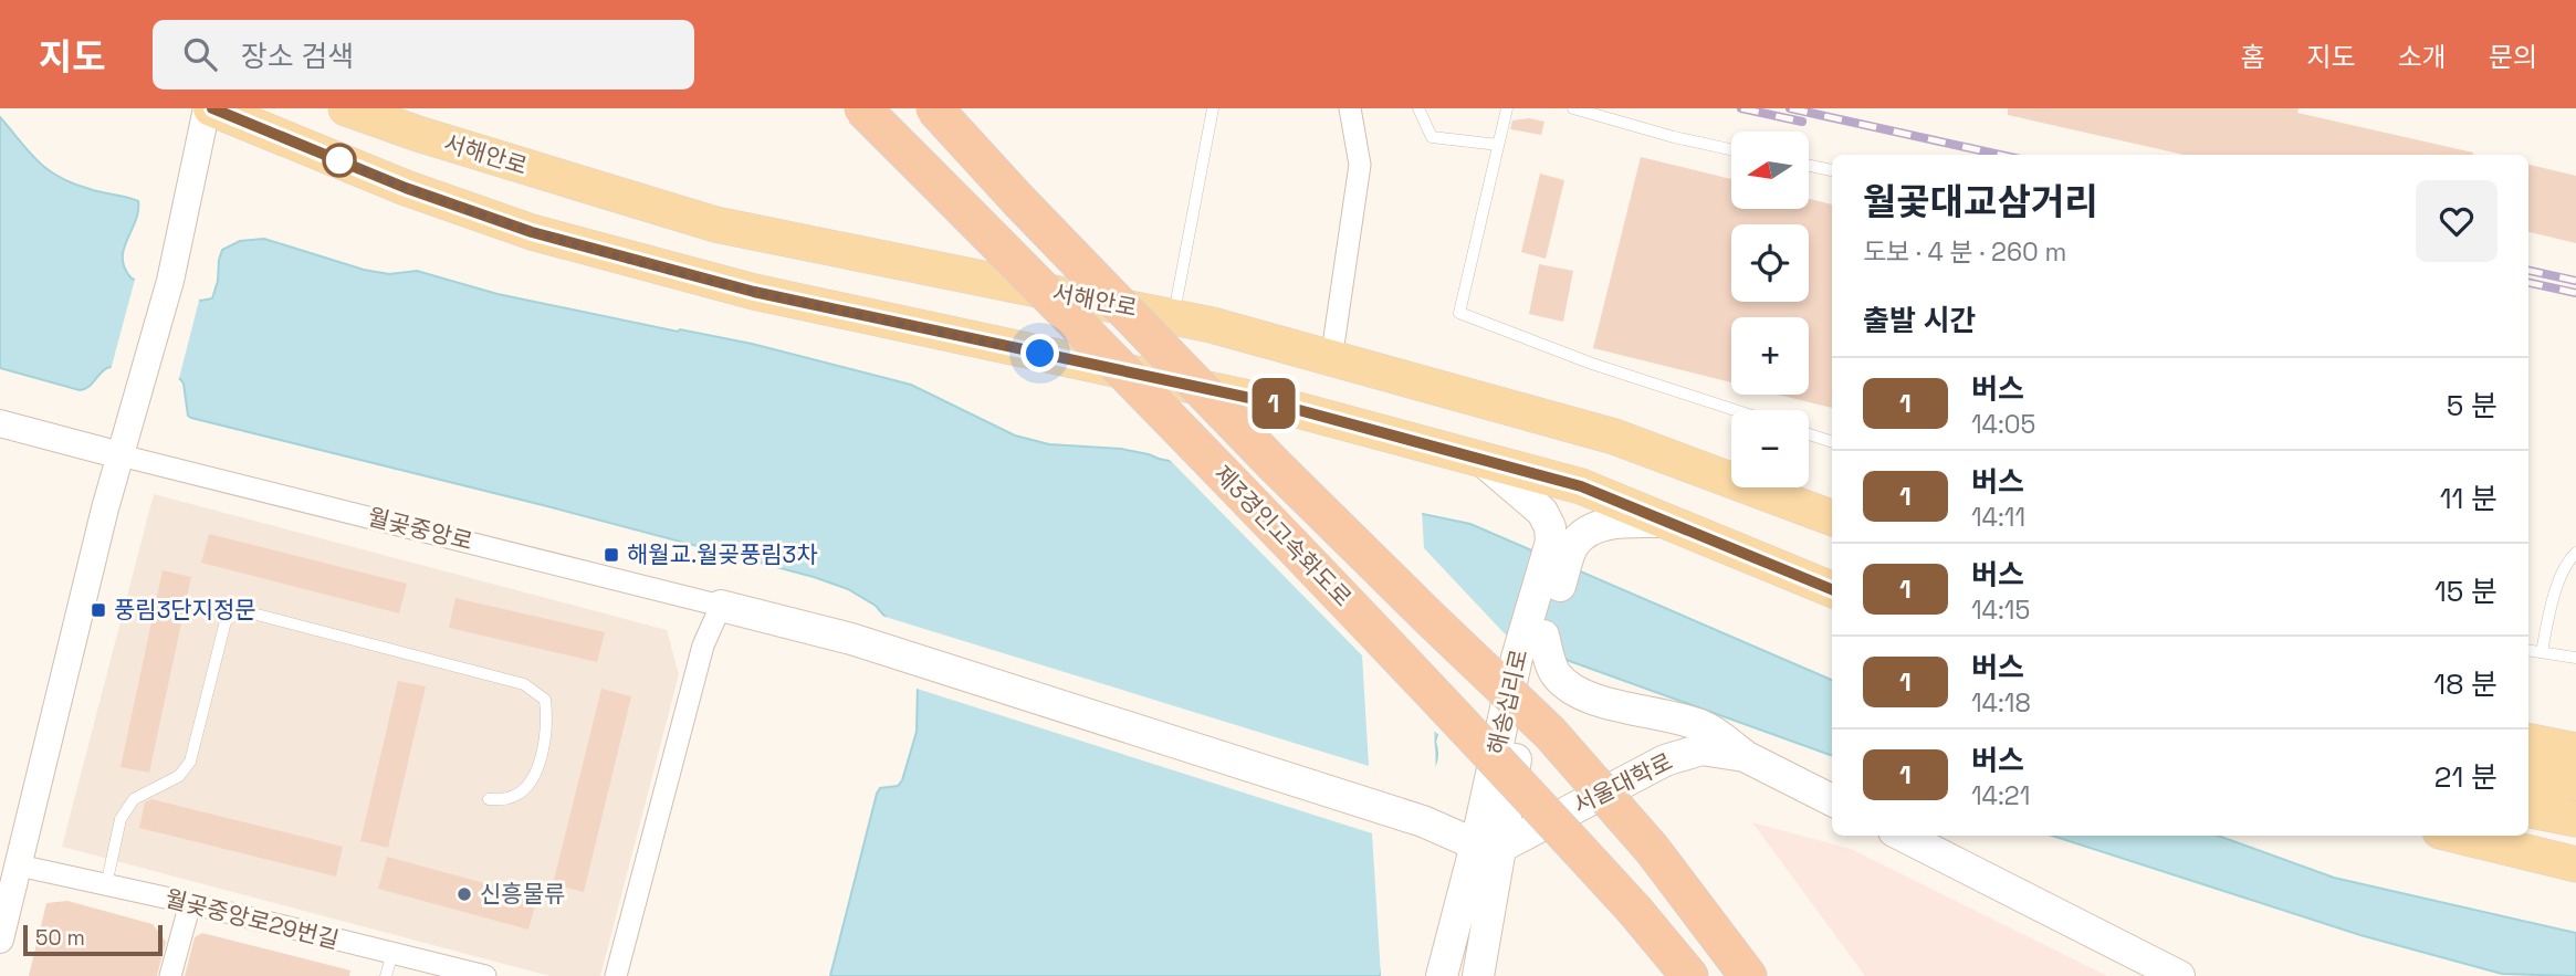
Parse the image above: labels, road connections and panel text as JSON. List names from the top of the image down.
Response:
{
  "streets": {
    "highway": ["제3경인고속화도로"],
    "main road": ["서해안로", "해송십리로", "서울대학로"],
    "street": ["월곶중앙로", "월곶중앙로29번길"]
  },
  "crossings": [
    ["해송십리로", "서울대학로"]
  ],
  "places": {
    "transit": ["해월교.월곶풍림3차", "풍림3단지정문"],
    "other": ["신흥물류"]
  },
  "lines": ["bus line 1"],
  "scale_bar": "50 m",
  "north": "left",
  "page": {
    "header": "지도",
    "search": "장소 검색",
    "nav": [
      "홈",
      "지도",
      "소개",
      "문의"
    ],
    "on_map": "1",
    "map_buttons": ["+", "−"],
    "heading": [
      ["월곷대교삼거리", "도보 · 4 분 · 260 m"],
      "출발 시간"
    ],
    "list": [
      {
        "mark": "1",
        "name": "버스",
        "note": "14:05",
        "value": "5 분"
      },
      {
        "mark": "1",
        "name": "버스",
        "note": "14:11",
        "value": "11 분"
      },
      {
        "mark": "1",
        "name": "버스",
        "note": "14:15",
        "value": "15 분"
      },
      {
        "mark": "1",
        "name": "버스",
        "note": "14:18",
        "value": "18 분"
      },
      {
        "mark": "1",
        "name": "버스",
        "note": "14:21",
        "value": "21 분"
      }
    ],
    "scale": "50 m"
  }
}
